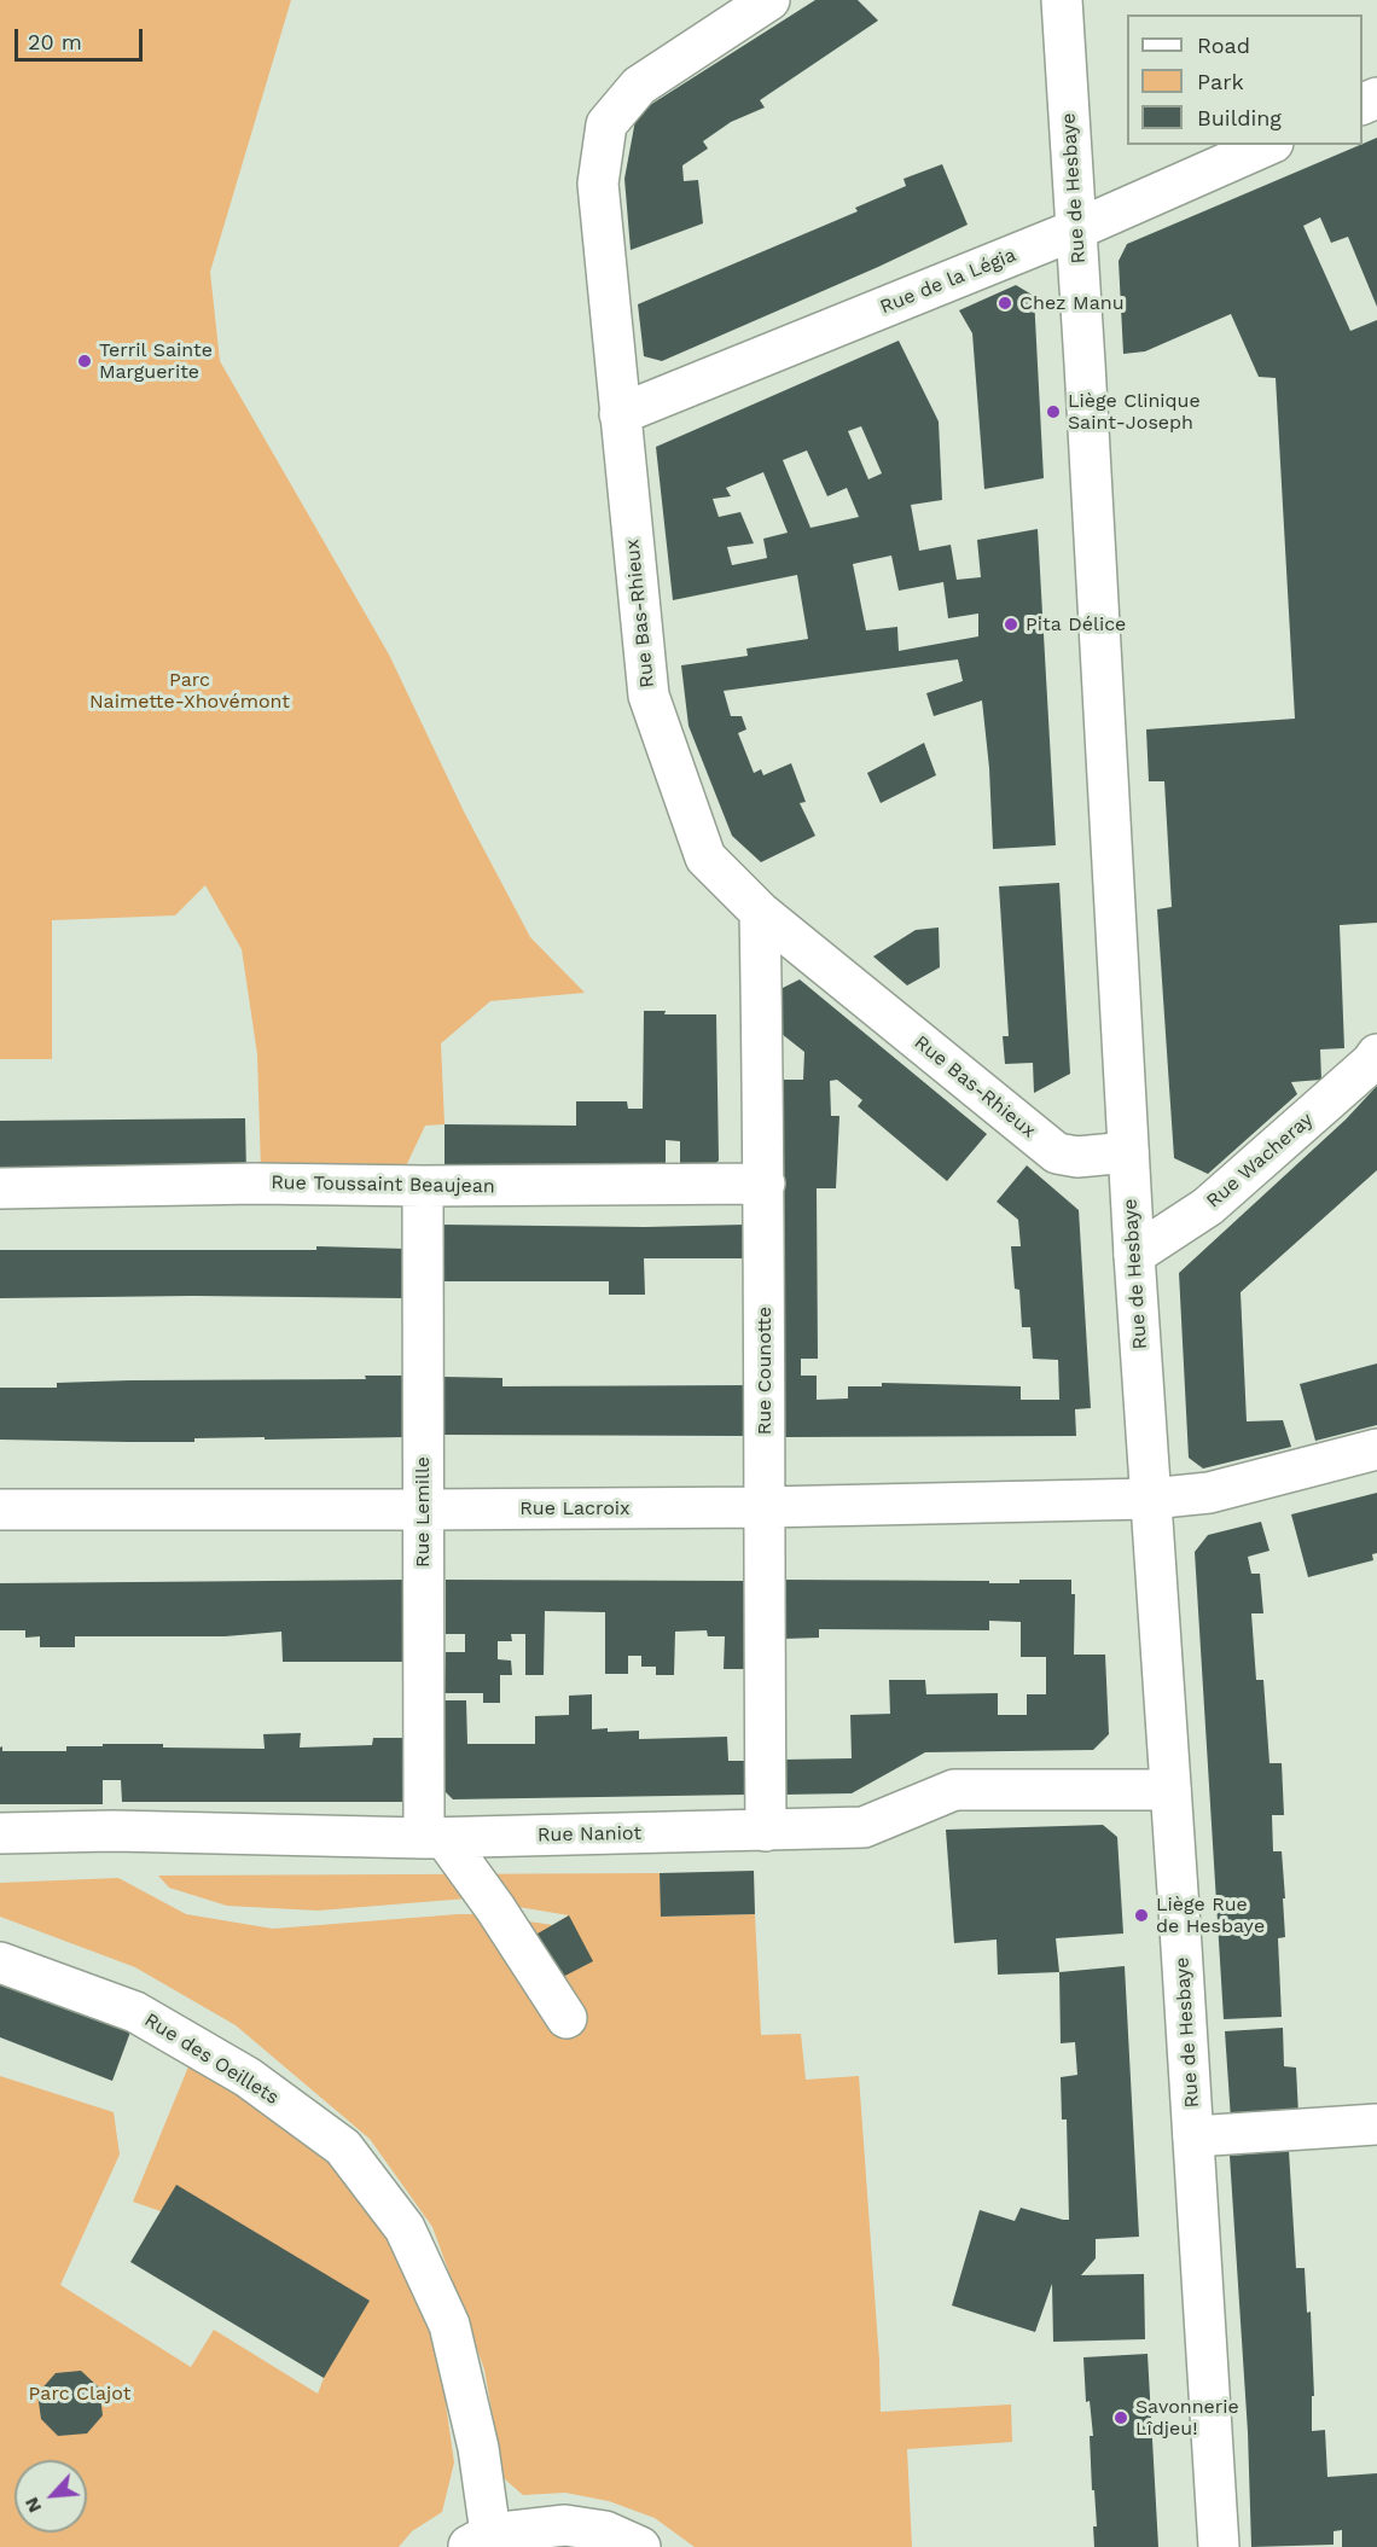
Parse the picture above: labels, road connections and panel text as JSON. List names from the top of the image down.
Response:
{
  "streets": {
    "street": [
      "Rue de Hesbaye",
      "Rue de la Légia",
      "Rue Bas-Rhieux",
      "Rue Wacheray",
      "Rue Toussaint Beaujean",
      "Rue Counotte",
      "Rue Lacroix",
      "Rue Lemille",
      "Rue Naniot",
      "Rue des Oeillets"
    ]
  },
  "crossings": [
    ["Rue de Hesbaye", "Rue de la Légia"],
    ["Rue de Hesbaye", "Rue Bas-Rhieux"],
    ["Rue de Hesbaye", "Rue Wacheray"],
    ["Rue de Hesbaye", "Rue Lacroix"],
    ["Rue de Hesbaye", "Rue Naniot"],
    ["Rue de la Légia", "Rue Bas-Rhieux"],
    ["Rue Bas-Rhieux", "Rue Counotte"],
    ["Rue Toussaint Beaujean", "Rue Counotte"],
    ["Rue Toussaint Beaujean", "Rue Lemille"],
    ["Rue Counotte", "Rue Lacroix"],
    ["Rue Counotte", "Rue Naniot"],
    ["Rue Lacroix", "Rue Lemille"],
    ["Rue Lemille", "Rue Naniot"]
  ],
  "parks": ["Parc Naimette-Xhovémont", "Parc Clajot"],
  "places": [
    "Chez Manu",
    "Terril Sainte Marguerite",
    "Liège Clinique Saint-Joseph",
    "Pita Délice",
    "Liège Rue de Hesbaye",
    "Savonnerie Lîdjeu!"
  ],
  "legend": ["Road", "Park", "Building"],
  "scale_bar": "20 m",
  "north": "bottom left"
}
